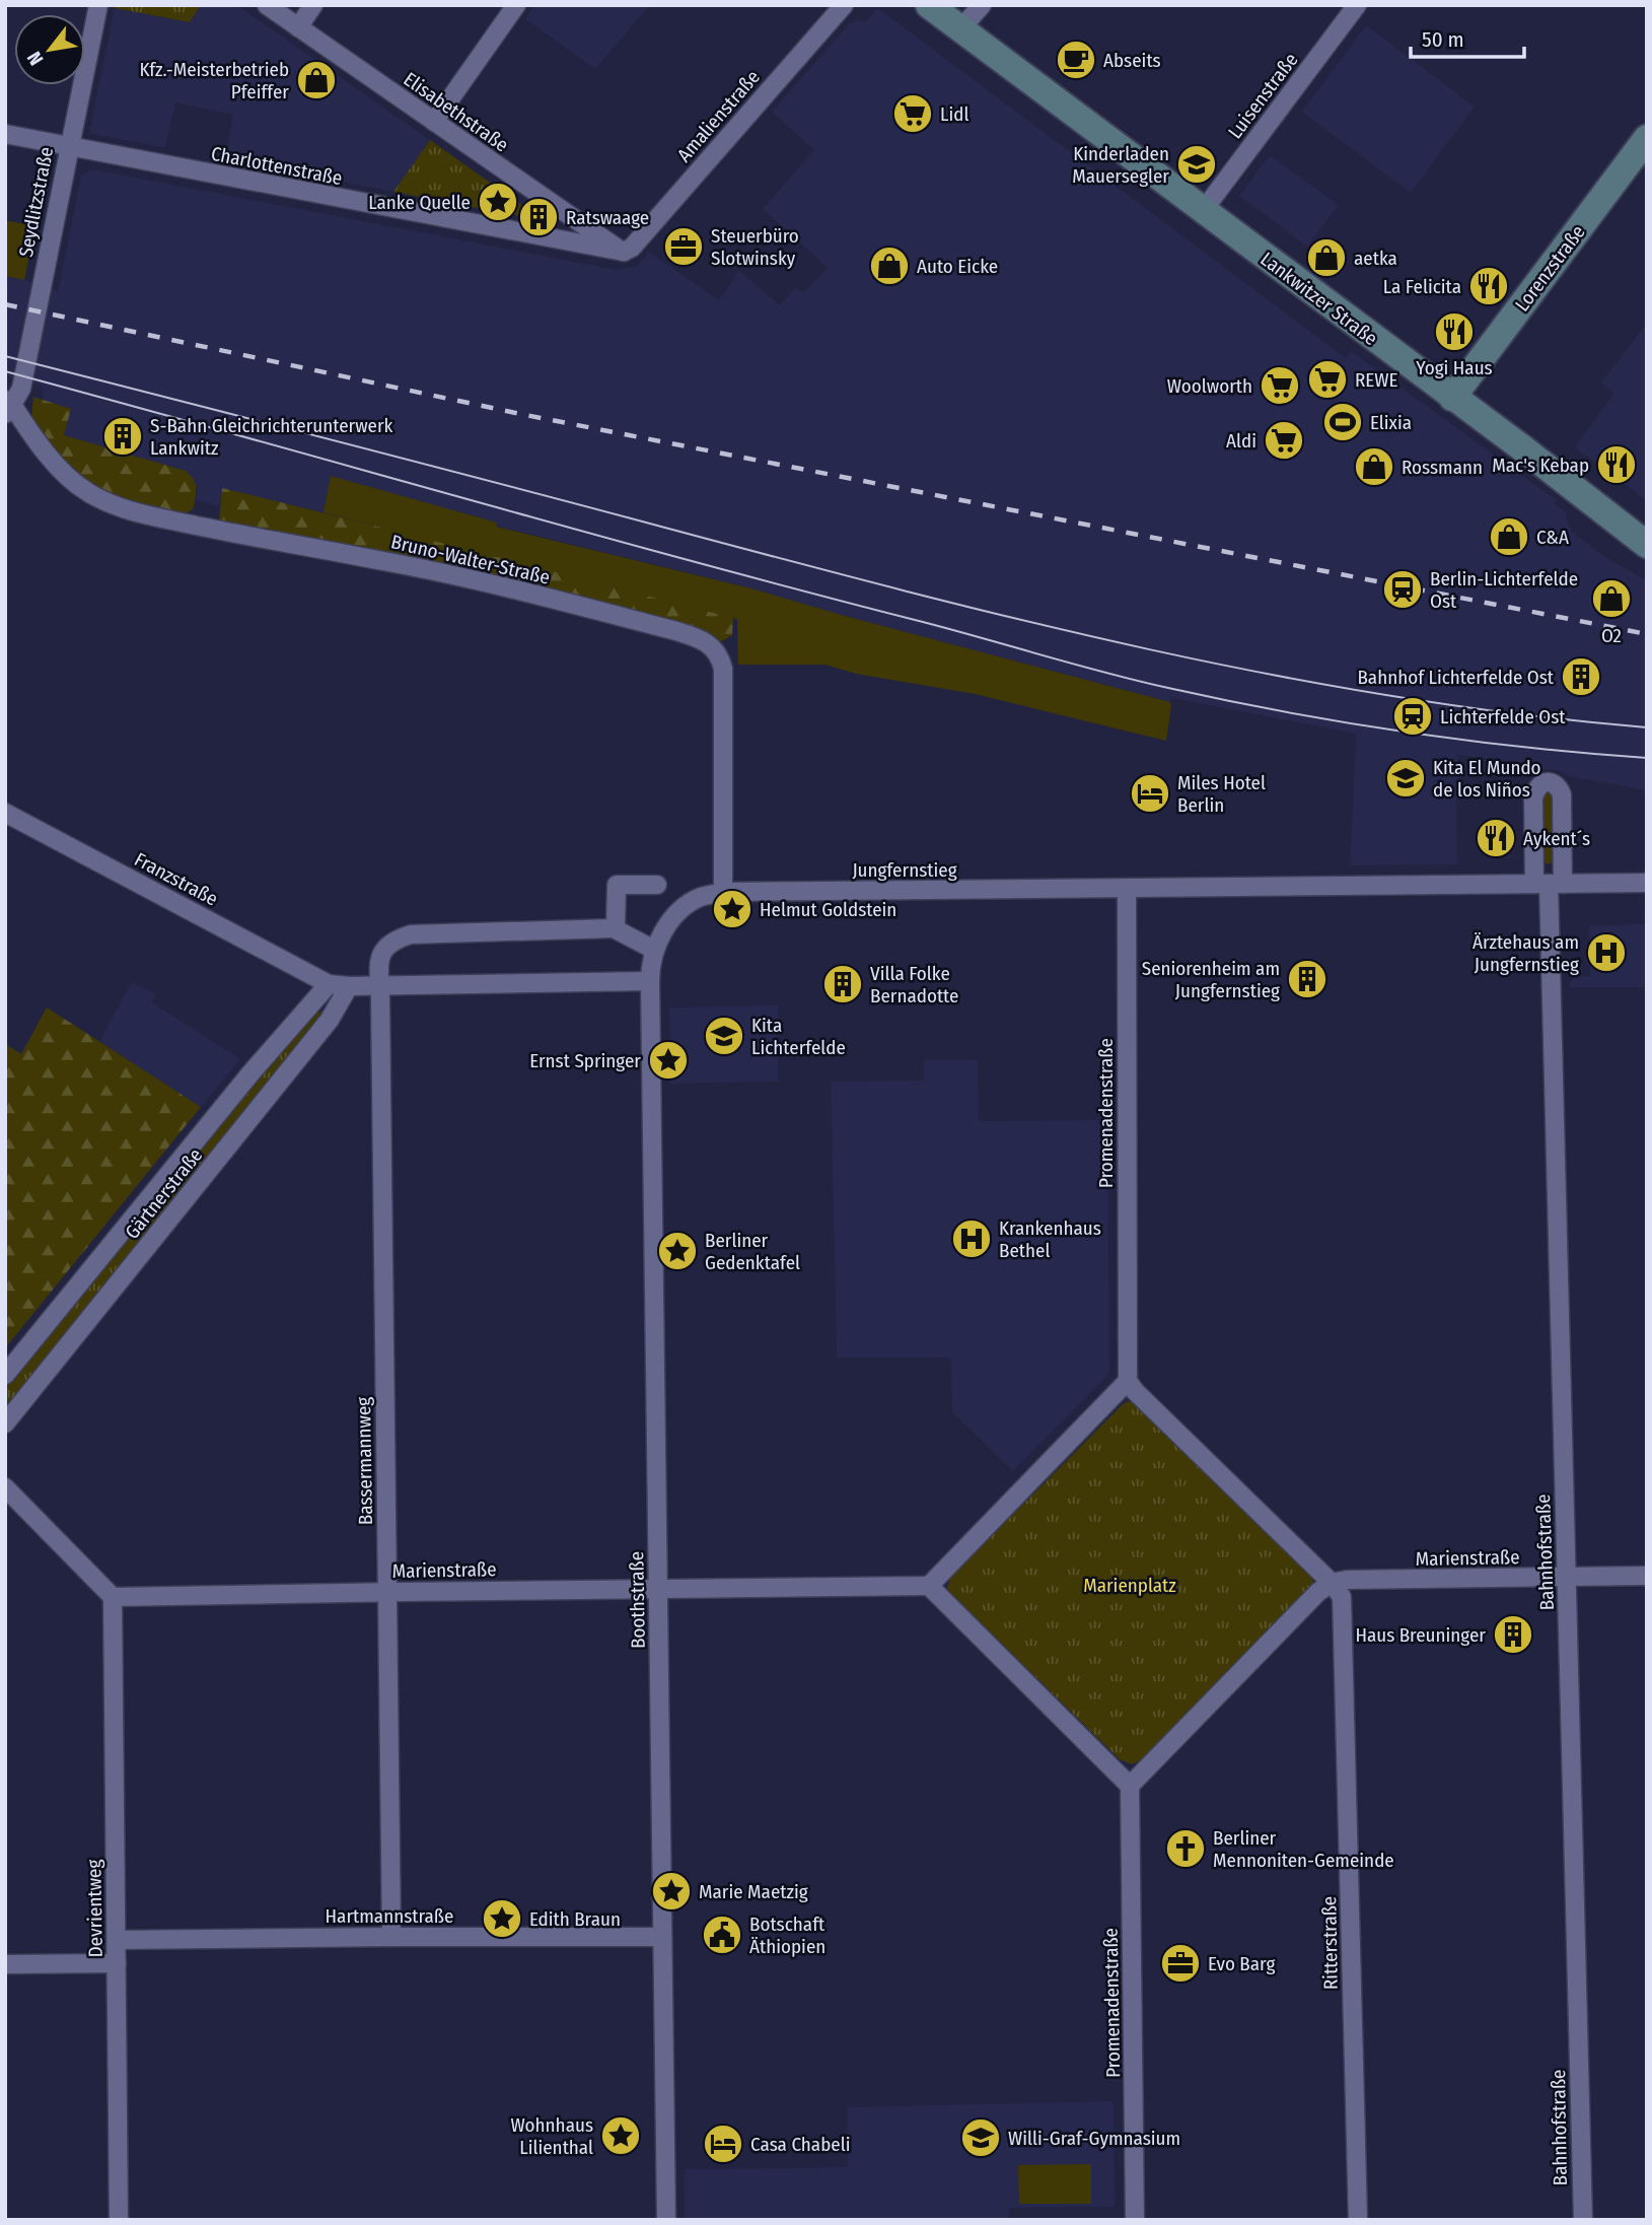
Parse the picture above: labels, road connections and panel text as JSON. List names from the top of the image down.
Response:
{
  "streets": {
    "main road": ["Lorenzstraße", "Lankwitzer Straße"],
    "street": [
      "Luisenstraße",
      "Elisabethstraße",
      "Amalienstraße",
      "Charlottenstraße",
      "Seydlitzstraße",
      "Bruno-Walter-Straße",
      "Jungfernstieg",
      "Franzstraße",
      "Promenadenstraße",
      "Gärtnerstraße",
      "Bassermannweg",
      "Bahnhofstraße",
      "Marienstraße",
      "Boothstraße",
      "Devrientweg",
      "Hartmannstraße",
      "Ritterstraße"
    ]
  },
  "crossings": [
    ["Luisenstraße", "Lankwitzer Straße"],
    ["Elisabethstraße", "Amalienstraße"],
    ["Elisabethstraße", "Charlottenstraße"],
    ["Amalienstraße", "Charlottenstraße"],
    ["Charlottenstraße", "Seydlitzstraße"],
    ["Seydlitzstraße", "Bruno-Walter-Straße"],
    ["Lorenzstraße", "Lankwitzer Straße"],
    ["Bruno-Walter-Straße", "Jungfernstieg"],
    ["Jungfernstieg", "Promenadenstraße"],
    ["Jungfernstieg", "Bahnhofstraße"],
    ["Jungfernstieg", "Boothstraße"],
    ["Franzstraße", "Gärtnerstraße"],
    ["Bassermannweg", "Marienstraße"],
    ["Bassermannweg", "Hartmannstraße"],
    ["Bahnhofstraße", "Marienstraße"],
    ["Marienstraße", "Boothstraße"],
    ["Marienstraße", "Devrientweg"],
    ["Marienstraße", "Ritterstraße"],
    ["Boothstraße", "Hartmannstraße"],
    ["Devrientweg", "Hartmannstraße"]
  ],
  "parks": ["Marienplatz"],
  "places": {
    "cafe": ["Abseits"],
    "shop": [
      "Kfz.-Meisterbetrieb Pfeiffer",
      "aetka",
      "Auto Eicke",
      "Rossmann",
      "C&A",
      "O2"
    ],
    "supermarket": [
      "Lidl",
      "REWE",
      "Woolworth",
      "Aldi"
    ],
    "school or university": [
      "Kinderladen Mauersegler",
      "Kita El Mundo de los Niños",
      "Kita Lichterfelde",
      "Willi-Graf-Gymnasium"
    ],
    "place": [
      "Lanke Quelle",
      "Helmut Goldstein",
      "Ernst Springer",
      "Berliner Gedenktafel",
      "Marie Maetzig",
      "Edith Braun",
      "Wohnhaus Lilienthal"
    ],
    "building": [
      "Ratswaage",
      "S-Bahn Gleichrichterunterwerk Lankwitz",
      "Bahnhof Lichterfelde Ost",
      "Seniorenheim am Jungfernstieg",
      "Villa Folke Bernadotte",
      "Haus Breuninger"
    ],
    "office": ["Steuerbüro Slotwinsky", "Evo Barg"],
    "restaurant": [
      "La Felicita",
      "Yogi Haus",
      "Mac's Kebap",
      "Aykent´s"
    ],
    "sports": ["Elixia"],
    "station": ["Berlin-Lichterfelde Ost", "Lichterfelde Ost"],
    "hotel": ["Miles Hotel Berlin", "Casa Chabeli"],
    "hospital": ["Ärztehaus am Jungfernstieg", "Krankenhaus Bethel"],
    "church": ["Berliner Mennoniten-Gemeinde"],
    "public building": ["Botschaft Äthiopien"]
  },
  "scale_bar": "50 m",
  "north": "bottom left"
}
